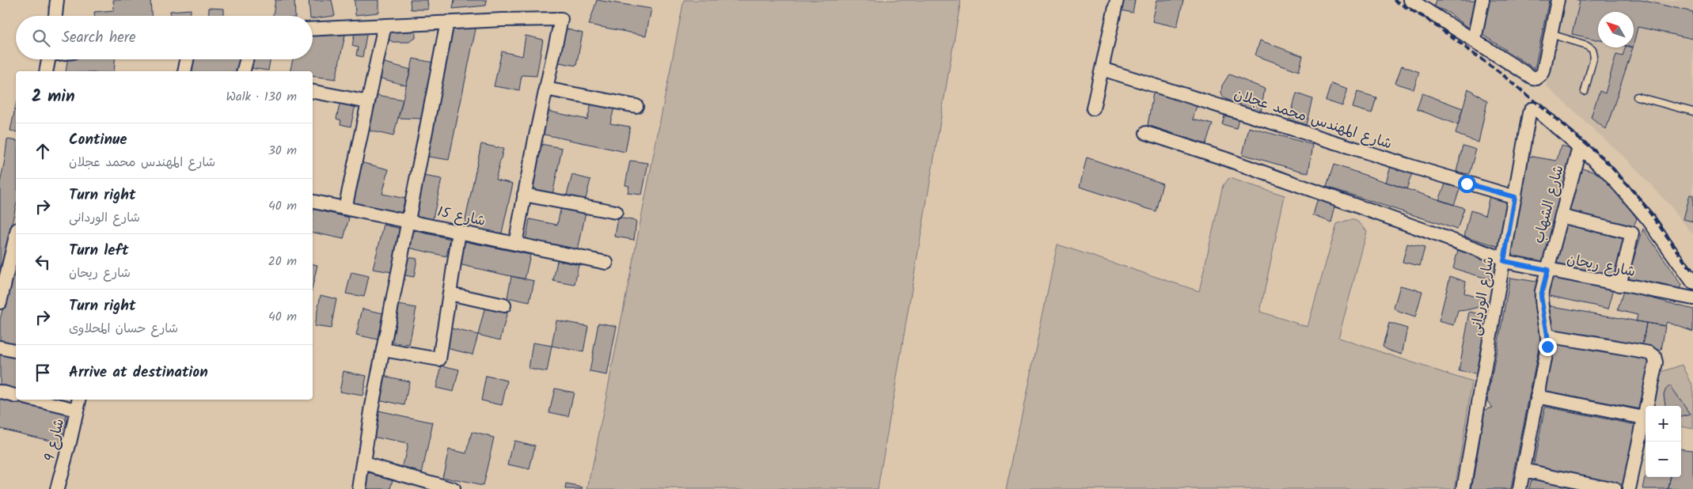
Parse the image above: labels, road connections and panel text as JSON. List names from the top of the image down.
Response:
{
  "streets": {
    "street": [
      "شارع المهندس محمد عجلان",
      "شارع الشهاب",
      "شارع 15",
      "شارع ريحان",
      "شارع الوردانى",
      "شارع 9"
    ]
  },
  "crossings": [
    ["شارع المهندس محمد عجلان", "شارع الوردانى"],
    ["شارع الشهاب", "شارع ريحان"],
    ["شارع الشهاب", "شارع الوردانى"],
    ["شارع ريحان", "شارع الوردانى"]
  ],
  "north": "top left",
  "page": {
    "search": "Search here",
    "heading": ["2 min", "Walk · 130 m"],
    "list": [
      ["Continue", "شارع المهندس محمد عجلان", "30 m"],
      ["Turn right", "شارع الوردانى", "40 m"],
      ["Turn left", "شارع ريحان", "20 m"],
      ["Turn right", "شارع حسان المحلاوى", "40 m"],
      "Arrive at destination"
    ],
    "map_buttons": ["+", "−"]
  }
}
